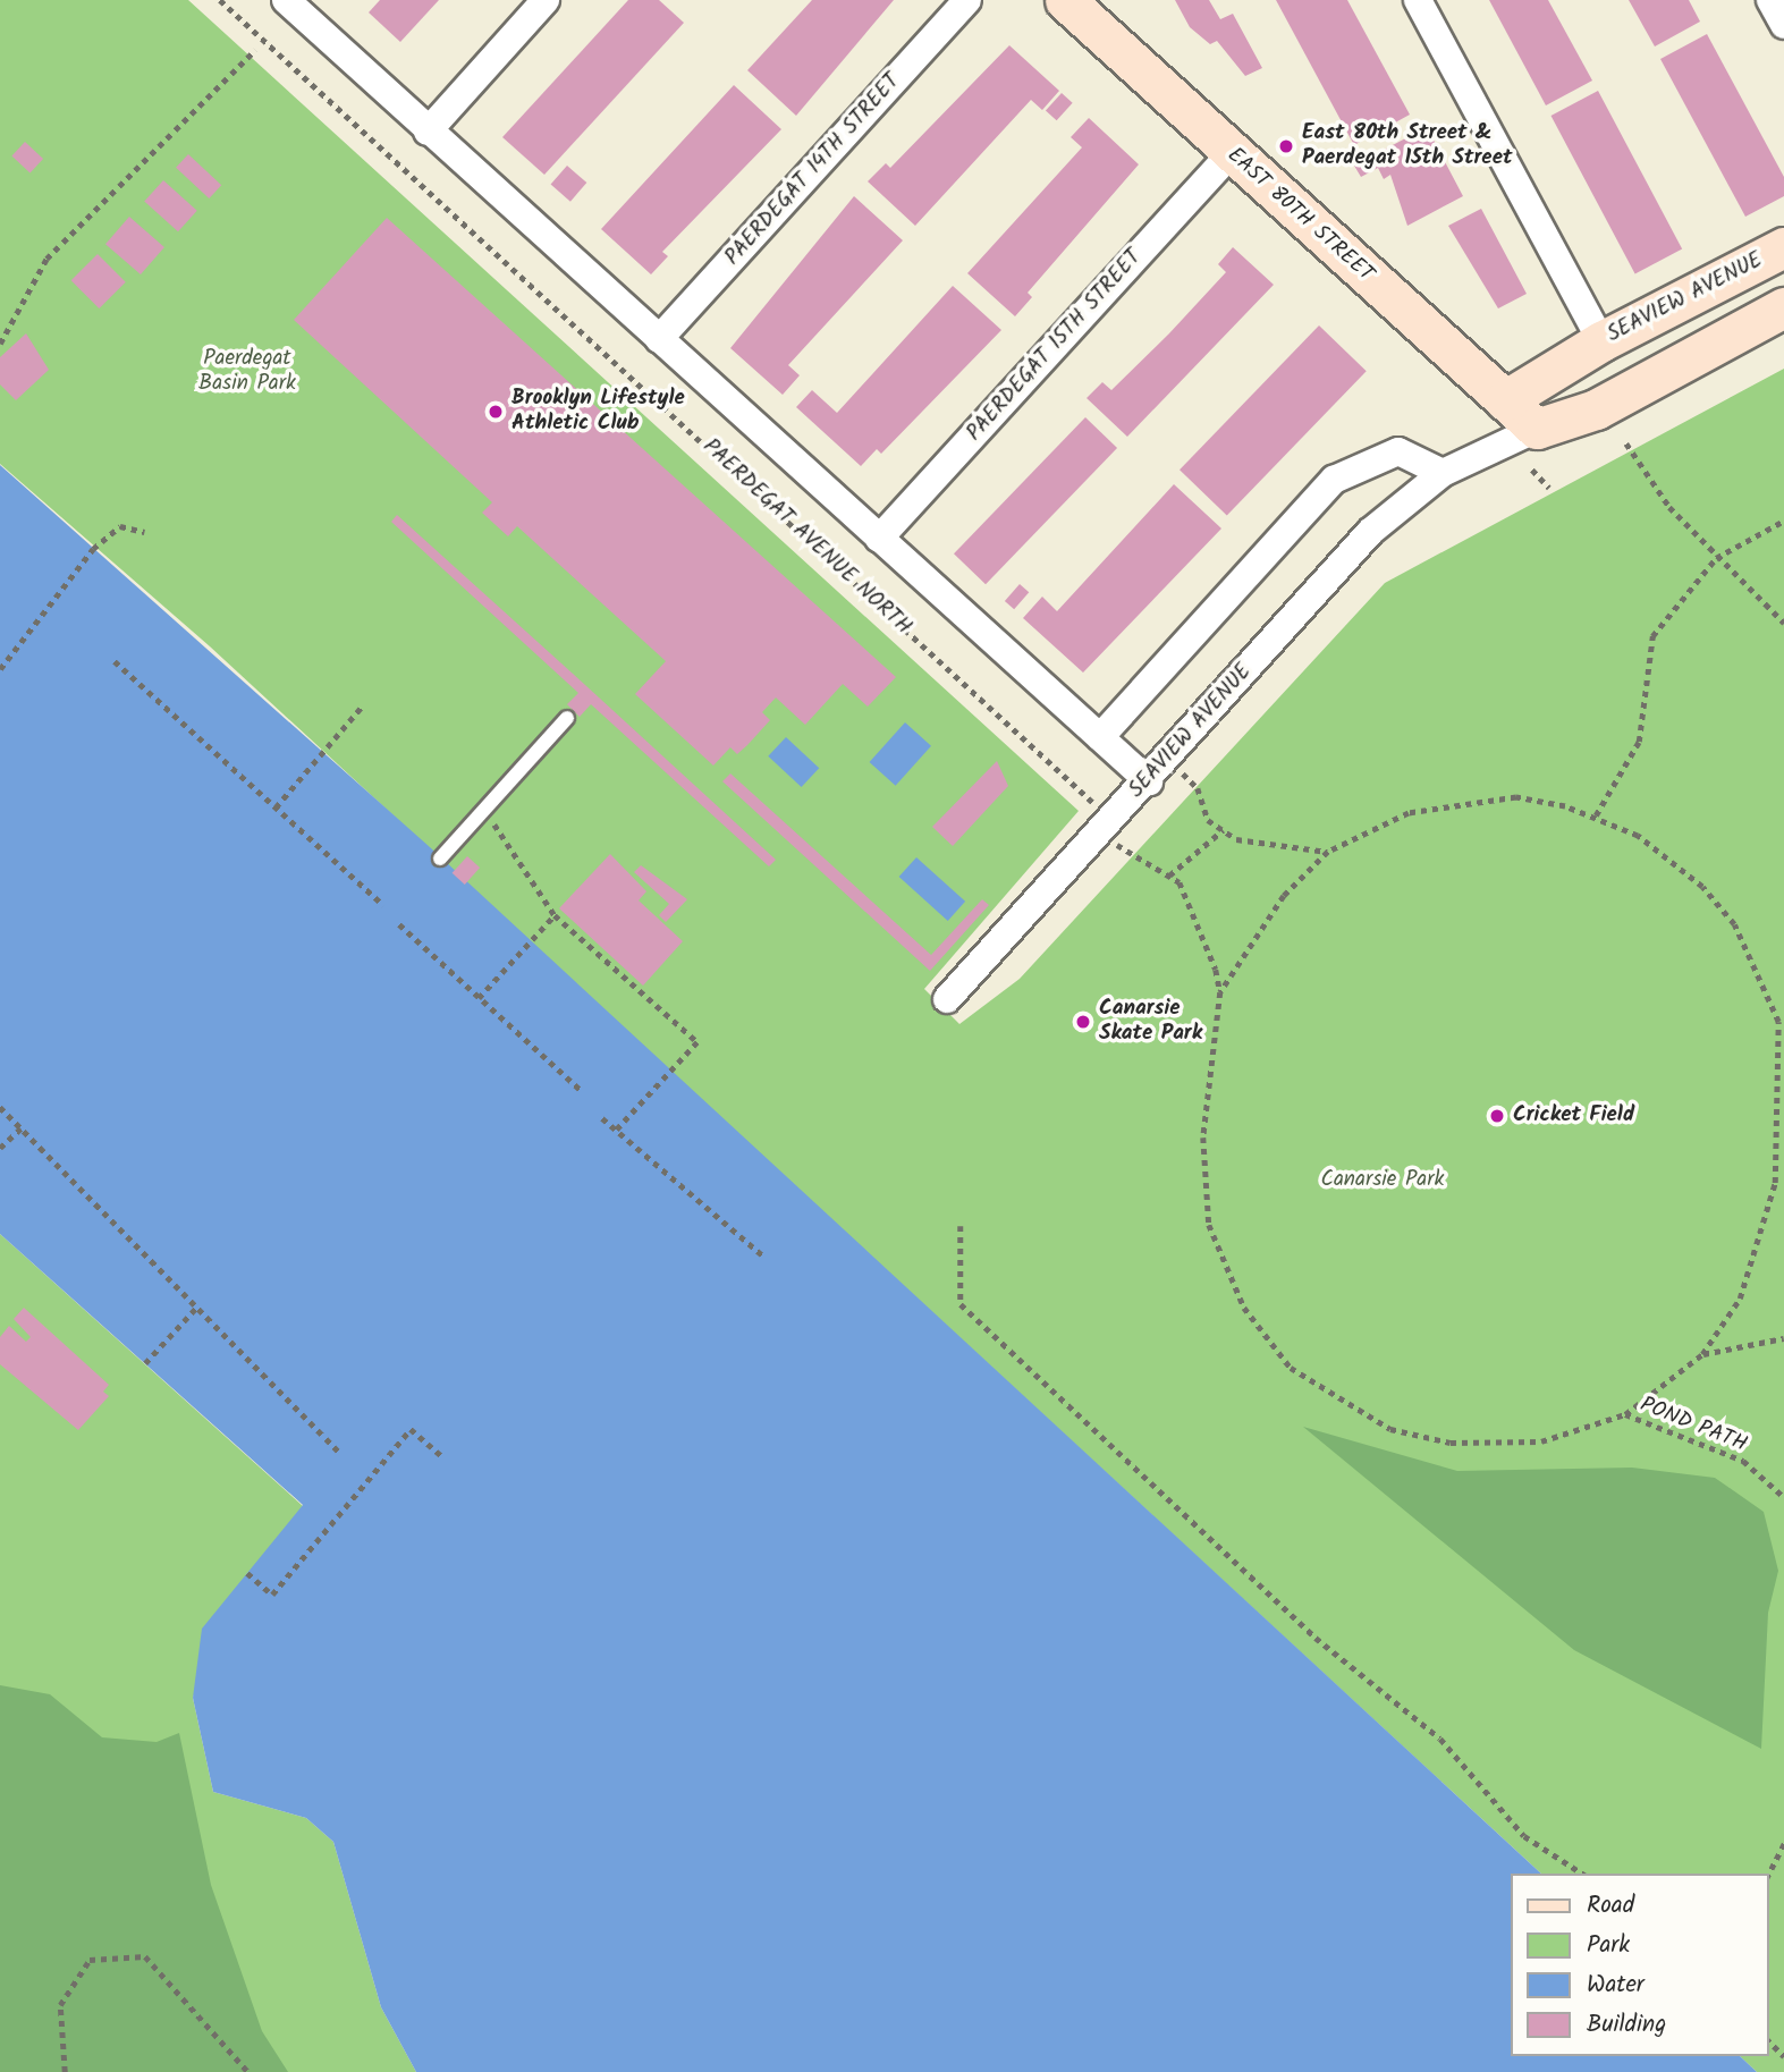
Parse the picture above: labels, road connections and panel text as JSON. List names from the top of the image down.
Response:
{
  "streets": {
    "street": [
      "PAERDEGAT 14TH STREET",
      "EAST 80TH STREET",
      "SEAVIEW AVENUE",
      "PAERDEGAT 15TH STREET"
    ],
    "path": ["PAERDEGAT AVENUE NORTH", "POND PATH"]
  },
  "crossings": [
    ["EAST 80TH STREET", "SEAVIEW AVENUE"],
    ["EAST 80TH STREET", "PAERDEGAT 15TH STREET"],
    ["SEAVIEW AVENUE", "PAERDEGAT AVENUE NORTH"]
  ],
  "parks": ["Paerdegat Basin Park", "Canarsie Park"],
  "places": [
    "East 80th Street & Paerdegat 15th Street",
    "Brooklyn Lifestyle Athletic Club",
    "Canarsie Skate Park",
    "Cricket Field"
  ],
  "legend": [
    "Road",
    "Park",
    "Water",
    "Building"
  ]
}
